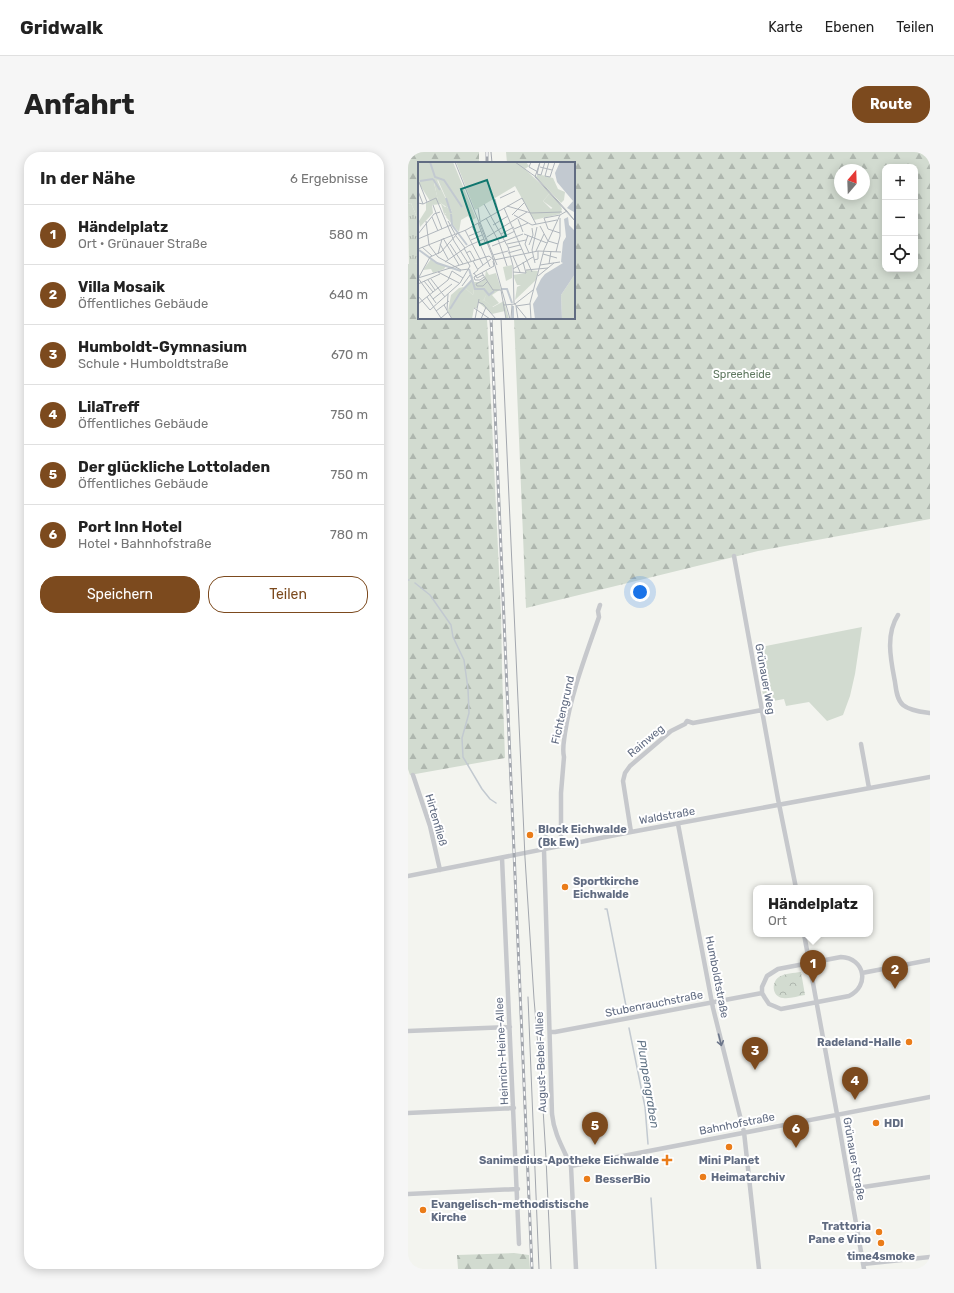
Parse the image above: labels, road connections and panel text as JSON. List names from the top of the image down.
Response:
{
  "streets": {
    "street": [
      "Grünauer Weg",
      "Fichtengrund",
      "Rainweg",
      "Waldstraße",
      "Hirtenfließ",
      "Humboldtstraße",
      "Stubenrauchstraße",
      "Heinrich-Heine-Allee",
      "August-Bebel-Allee",
      "Bahnhofstraße",
      "Grünauer Straße"
    ]
  },
  "crossings": [
    ["Grünauer Weg", "Rainweg"],
    ["Grünauer Weg", "Waldstraße"],
    ["Fichtengrund", "Waldstraße"],
    ["Rainweg", "Waldstraße"],
    ["Waldstraße", "Hirtenfließ"],
    ["Waldstraße", "Humboldtstraße"],
    ["Waldstraße", "Heinrich-Heine-Allee"],
    ["Waldstraße", "August-Bebel-Allee"],
    ["Humboldtstraße", "Stubenrauchstraße"],
    ["Humboldtstraße", "Bahnhofstraße"],
    ["Stubenrauchstraße", "August-Bebel-Allee"],
    ["August-Bebel-Allee", "Bahnhofstraße"],
    ["Bahnhofstraße", "Grünauer Straße"]
  ],
  "water": ["Plumpengraben"],
  "parks": ["Spreeheide"],
  "places": {
    "other": [
      "Block Eichwalde (Bk Ew)",
      "Sportkirche Eichwalde",
      "Radeland-Halle",
      "HDI",
      "Mini Planet",
      "Heimatarchiv",
      "BesserBio",
      "Evangelisch-methodistische Kirche",
      "Trattoria Pane e Vino",
      "time4smoke"
    ],
    "health": ["Sanimedius-Apotheke Eichwalde"]
  },
  "north": "top",
  "page": {
    "header": "Gridwalk",
    "nav": ["Karte", "Ebenen", "Teilen"],
    "buttons": [
      "Route",
      ["Speichern", "Teilen"]
    ],
    "title": "Anfahrt",
    "heading": ["In der Nähe", "6 Ergebnisse"],
    "map_buttons": ["+", "−"],
    "list": [
      {
        "mark": "1",
        "name": "Händelplatz",
        "note": "Ort · Grünauer Straße",
        "value": "580 m"
      },
      {
        "mark": "2",
        "name": "Villa Mosaik",
        "note": "Öffentliches Gebäude",
        "value": "640 m"
      },
      {
        "mark": "3",
        "name": "Humboldt-Gymnasium",
        "note": "Schule · Humboldtstraße",
        "value": "670 m"
      },
      {
        "mark": "4",
        "name": "LilaTreff",
        "note": "Öffentliches Gebäude",
        "value": "750 m"
      },
      {
        "mark": "5",
        "name": "Der glückliche Lottoladen",
        "note": "Öffentliches Gebäude",
        "value": "750 m"
      },
      {
        "mark": "6",
        "name": "Port Inn Hotel",
        "note": "Hotel · Bahnhofstraße",
        "value": "780 m"
      }
    ],
    "popup": ["Händelplatz", "Ort"],
    "pins": [
      "1",
      "2",
      "3",
      "4",
      "5",
      "6"
    ]
  }
}
